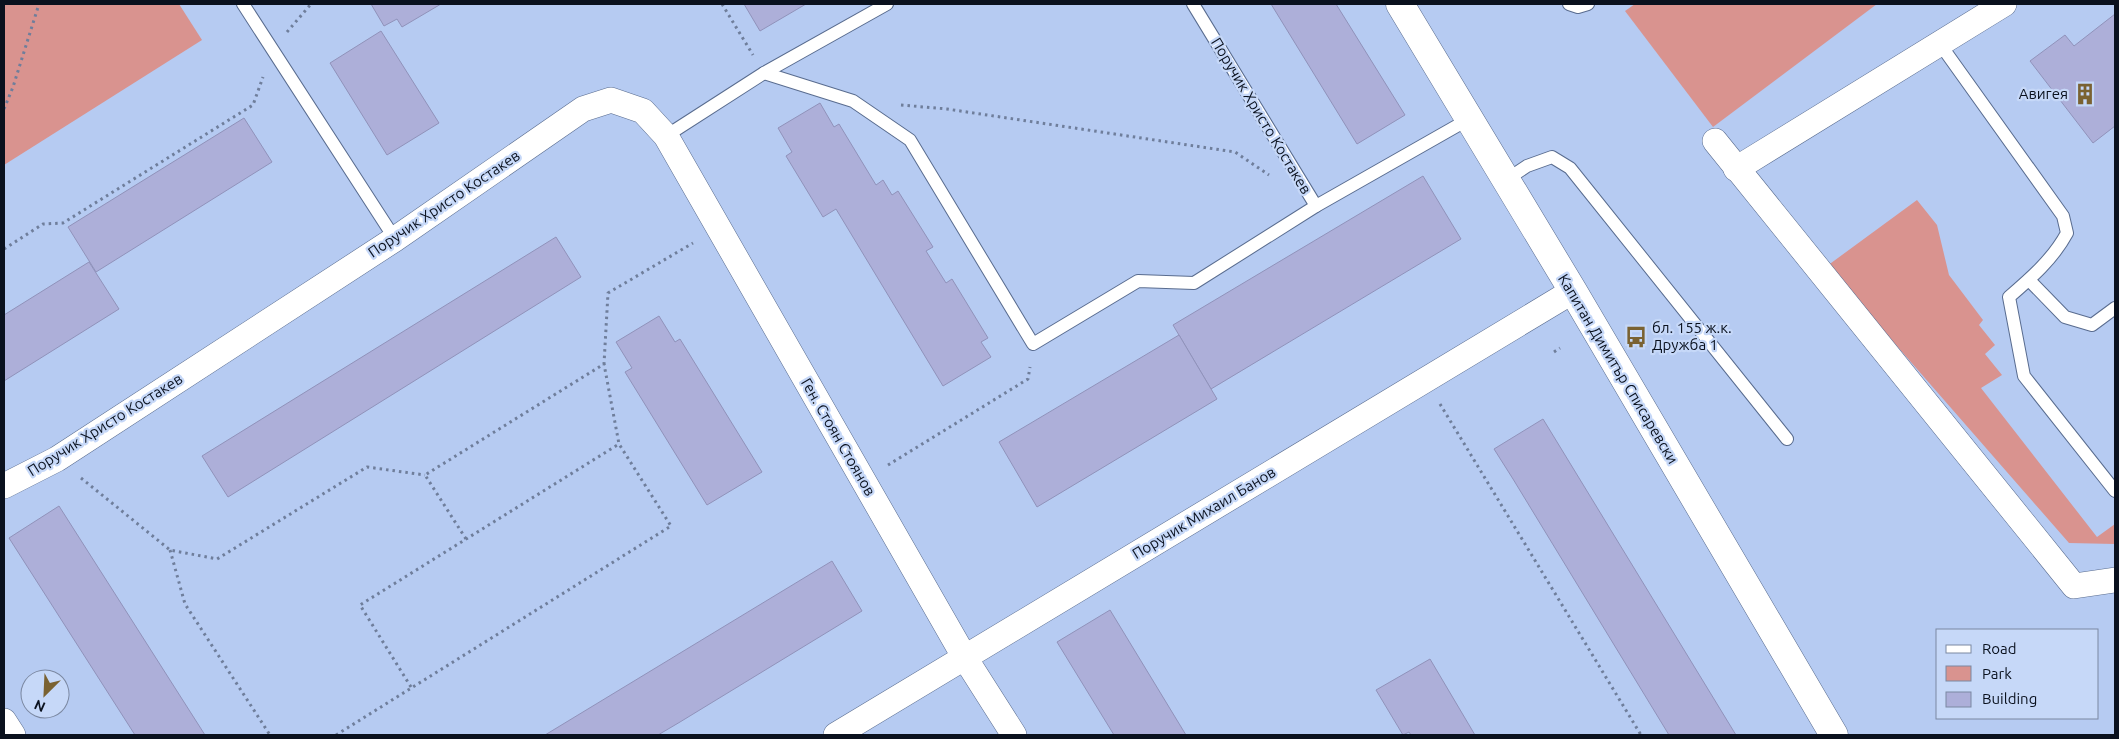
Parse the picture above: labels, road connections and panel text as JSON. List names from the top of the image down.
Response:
{
  "streets": {
    "street": [
      "Поручик Христо Костакев",
      "Капитан Димитър Списаревски",
      "Ген. Стоян Стоянов",
      "Поручик Михаил Банов"
    ]
  },
  "crossings": [
    ["Поручик Христо Костакев", "Капитан Димитър Списаревски"],
    ["Поручик Христо Костакев", "Ген. Стоян Стоянов"],
    ["Капитан Димитър Списаревски", "Поручик Михаил Банов"],
    ["Ген. Стоян Стоянов", "Поручик Михаил Банов"]
  ],
  "places": {
    "building": ["Авигея"],
    "bus stop": ["бл. 155 ж.к. Дружба 1"]
  },
  "legend": ["Road", "Park", "Building"],
  "north": "bottom left"
}
